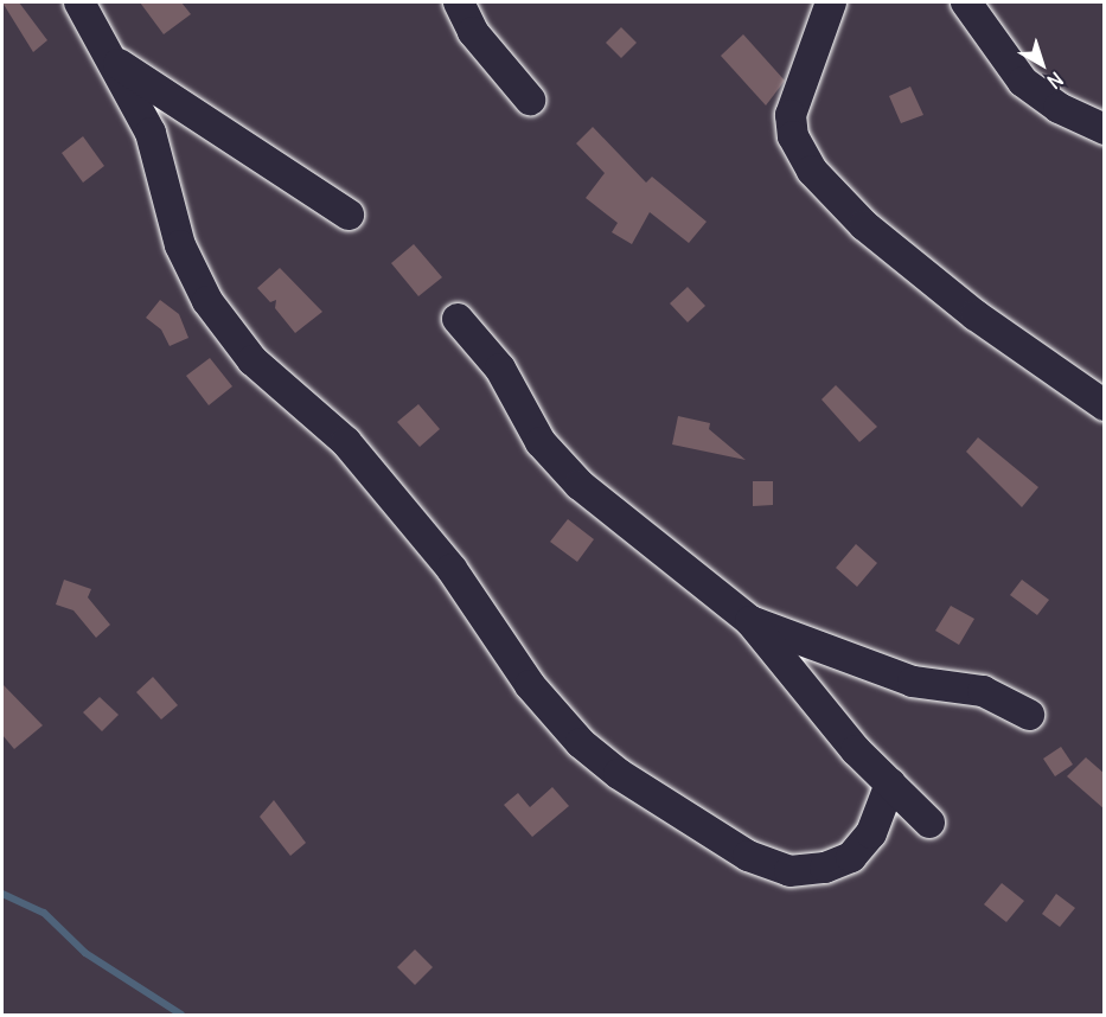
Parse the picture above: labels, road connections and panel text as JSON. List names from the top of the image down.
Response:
{
  "north": "bottom right"
}
